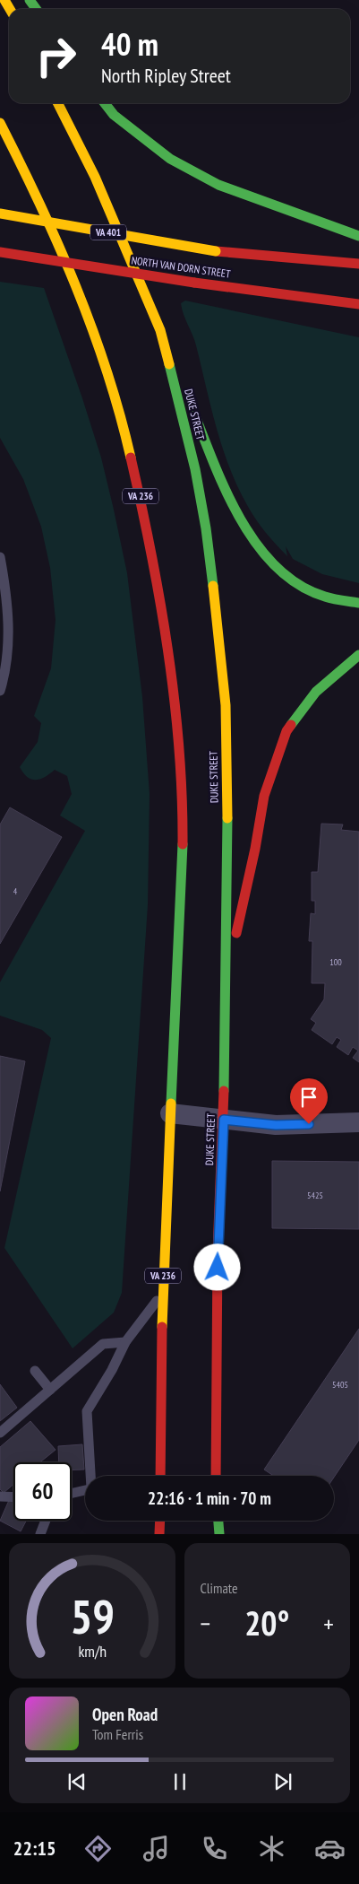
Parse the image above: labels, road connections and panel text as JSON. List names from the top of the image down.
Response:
{
  "streets": {
    "main road": [
      "VA 401",
      "NORTH VAN DORN STREET",
      "DUKE STREET",
      "VA 236"
    ]
  },
  "house_numbers": [
    "4",
    "100",
    "5425",
    "5405"
  ],
  "page": {
    "turn": ["40 m", "North Ripley Street"],
    "limit": "60",
    "trip": "22:16 · 1 min · 70 m",
    "tile": "Climate",
    "heat": ["−", "20°", "+"],
    "song": ["Open Road", "Tom Ferris"],
    "tabs": "22:15",
    "gauge": ["59", "km/h"]
  }
}
